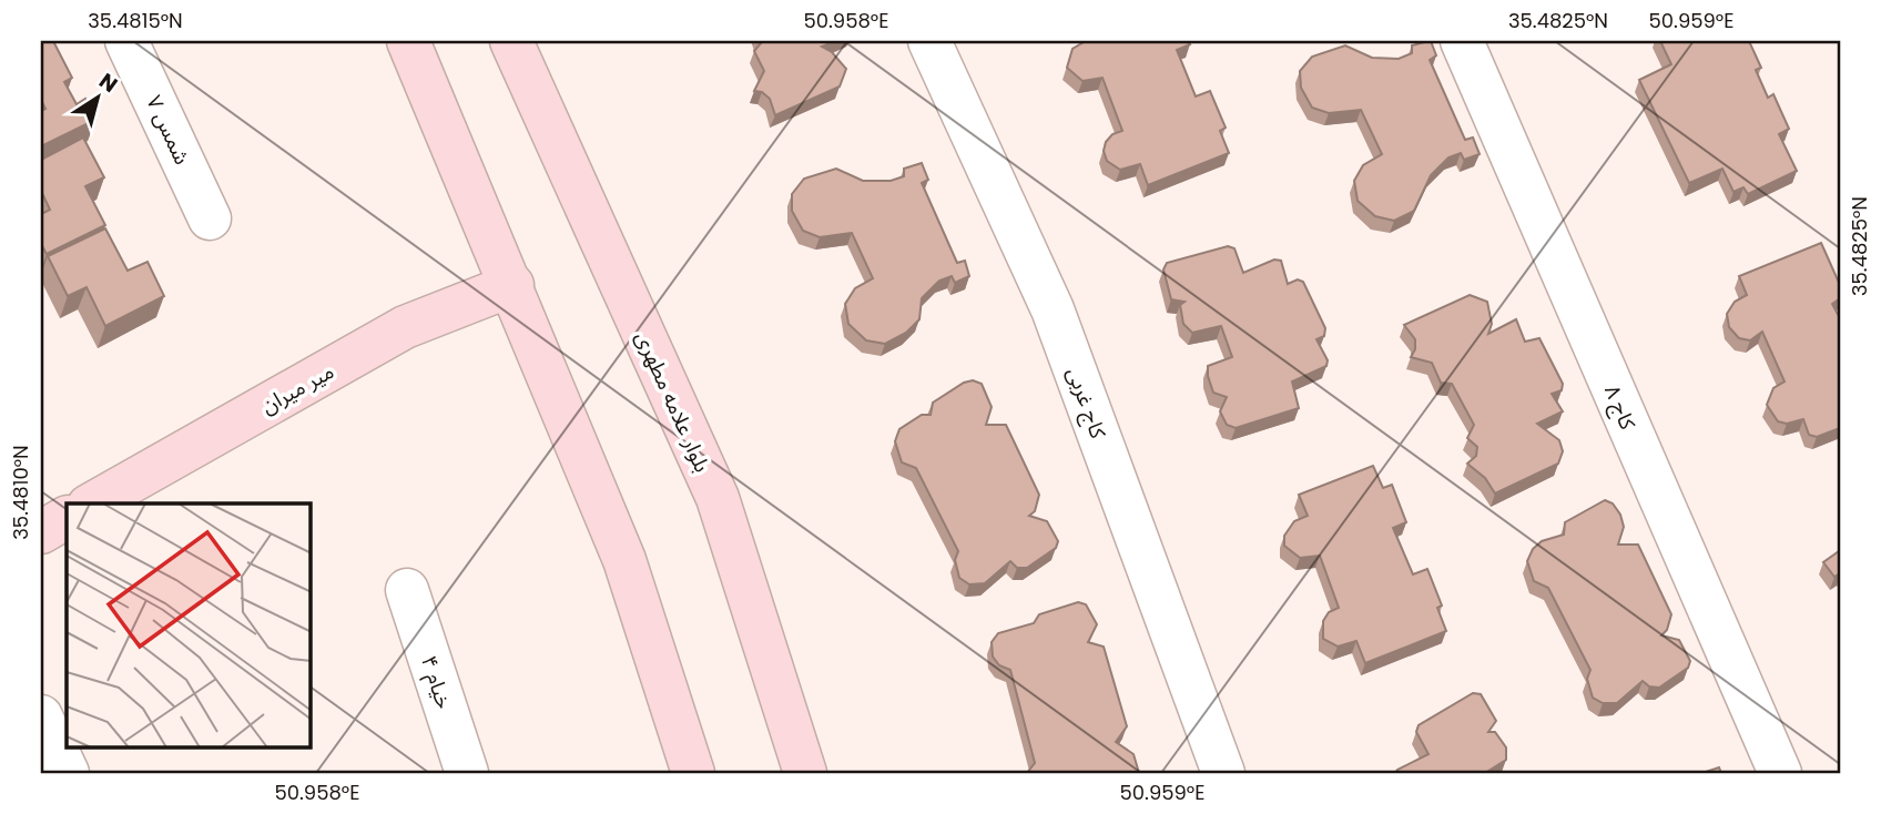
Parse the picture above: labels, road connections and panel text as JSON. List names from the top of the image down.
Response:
{
  "streets": {
    "main road": ["میر میران", "بلوار علامه مطهری"],
    "street": [
      "شمس ۷",
      "کاج غربی",
      "کاج ۸",
      "خیام ۴"
    ]
  },
  "north": "top right",
  "coordinates": [
    "35.4815°N",
    "50.958°E",
    "35.4825°N",
    "50.959°E",
    "35.4810°N"
  ]
}
